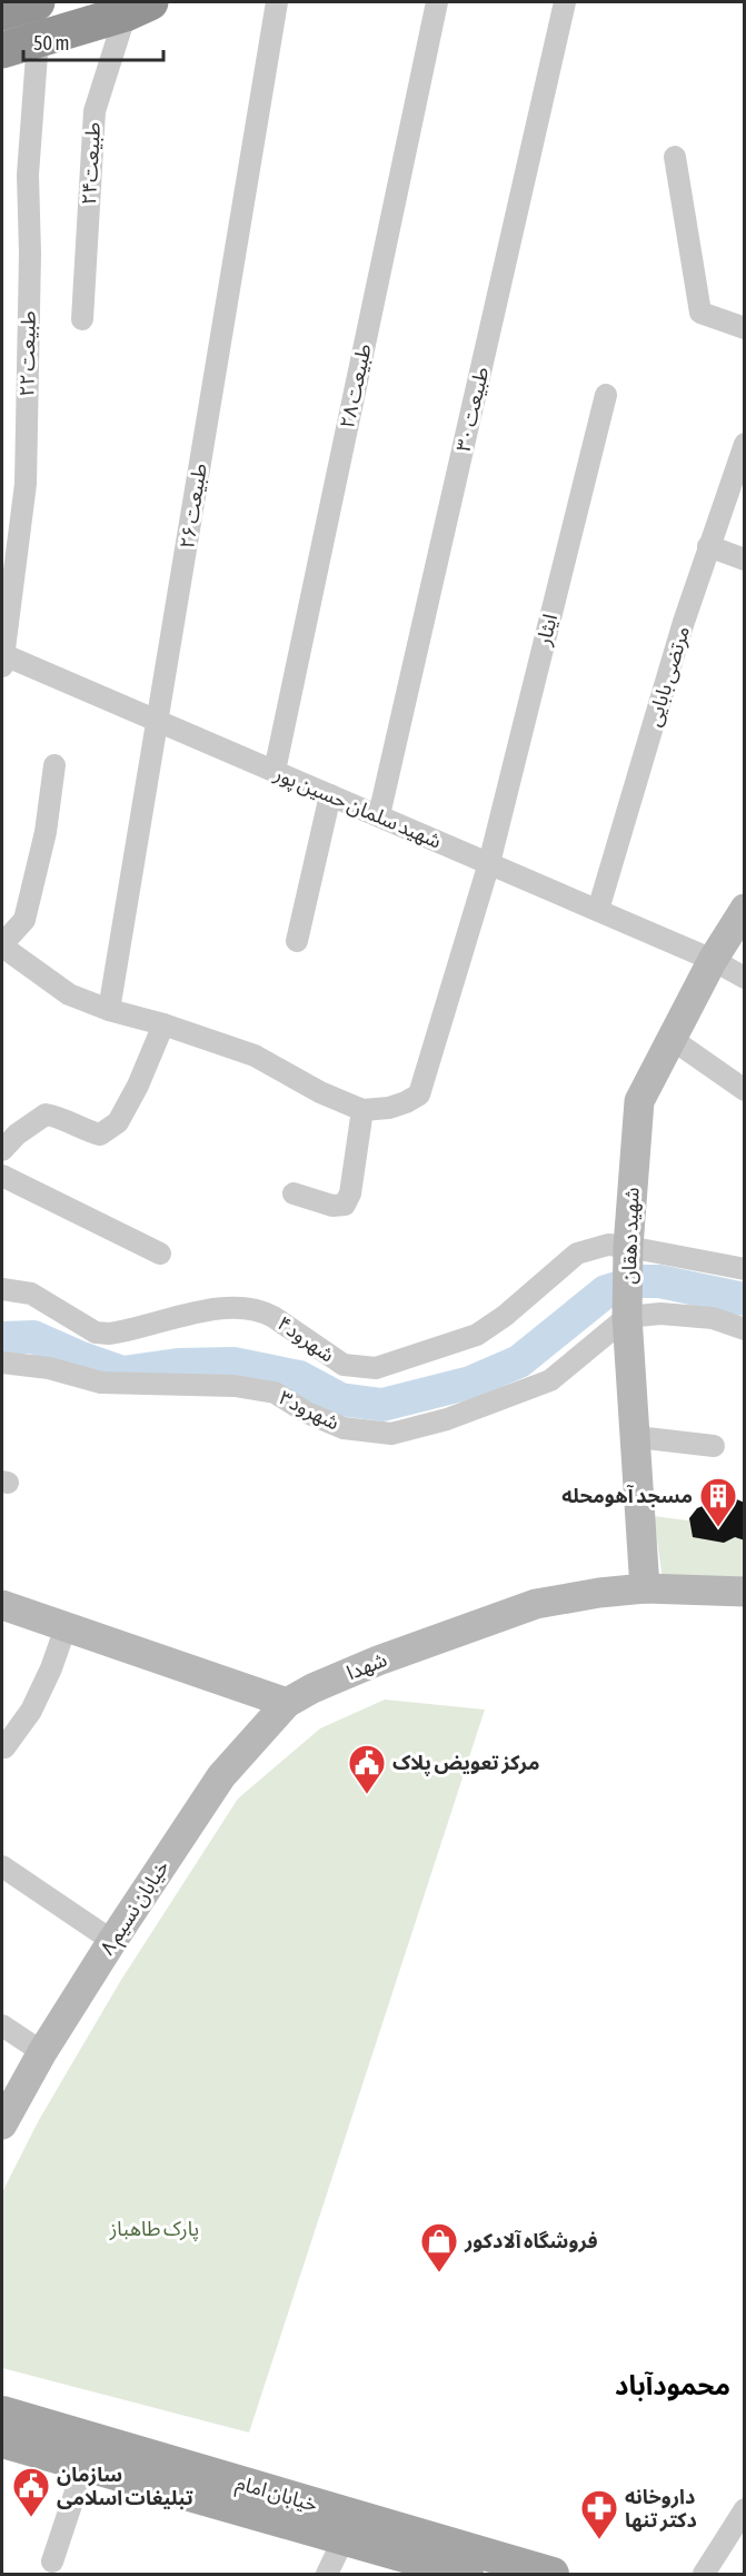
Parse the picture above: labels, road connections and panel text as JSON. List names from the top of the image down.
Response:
{
  "streets": {
    "main road": ["خیابان امام"],
    "street": [
      "طبیعت۲۴",
      "طبیعت ۲۲",
      "طبیعت ۲۸",
      "طبیعت ۳۰",
      "طبیعت ۲۶",
      "ایثار",
      "مرتضی بابایی",
      "شهید سلمان حسین پور",
      "شهید دهقان",
      "شهرود۴",
      "شهرود۳",
      "شهدا",
      "خیابان نسیم ۸"
    ]
  },
  "crossings": [
    ["طبیعت ۲۲", "شهید سلمان حسین پور"],
    ["طبیعت ۲۸", "شهید سلمان حسین پور"],
    ["طبیعت ۳۰", "شهید سلمان حسین پور"],
    ["طبیعت ۲۶", "شهید سلمان حسین پور"],
    ["ایثار", "شهید سلمان حسین پور"],
    ["مرتضی بابایی", "شهید سلمان حسین پور"],
    ["شهید سلمان حسین پور", "شهید دهقان"],
    ["شهید دهقان", "شهرود۴"],
    ["شهید دهقان", "شهرود۳"],
    ["شهید دهقان", "شهدا"],
    ["شهدا", "خیابان نسیم ۸"]
  ],
  "districts": ["محمودآباد"],
  "parks": ["پارک طاهباز"],
  "places": {
    "building": ["مسجد آهومحله"],
    "public building": ["مرکز تعویض پلاک", "سازمان تبلیغات اسلامی"],
    "shop": ["فروشگاه آلادکور"],
    "pharmacy": ["داروخانه دکتر تنها"]
  },
  "scale_bar": "50 m"
}
